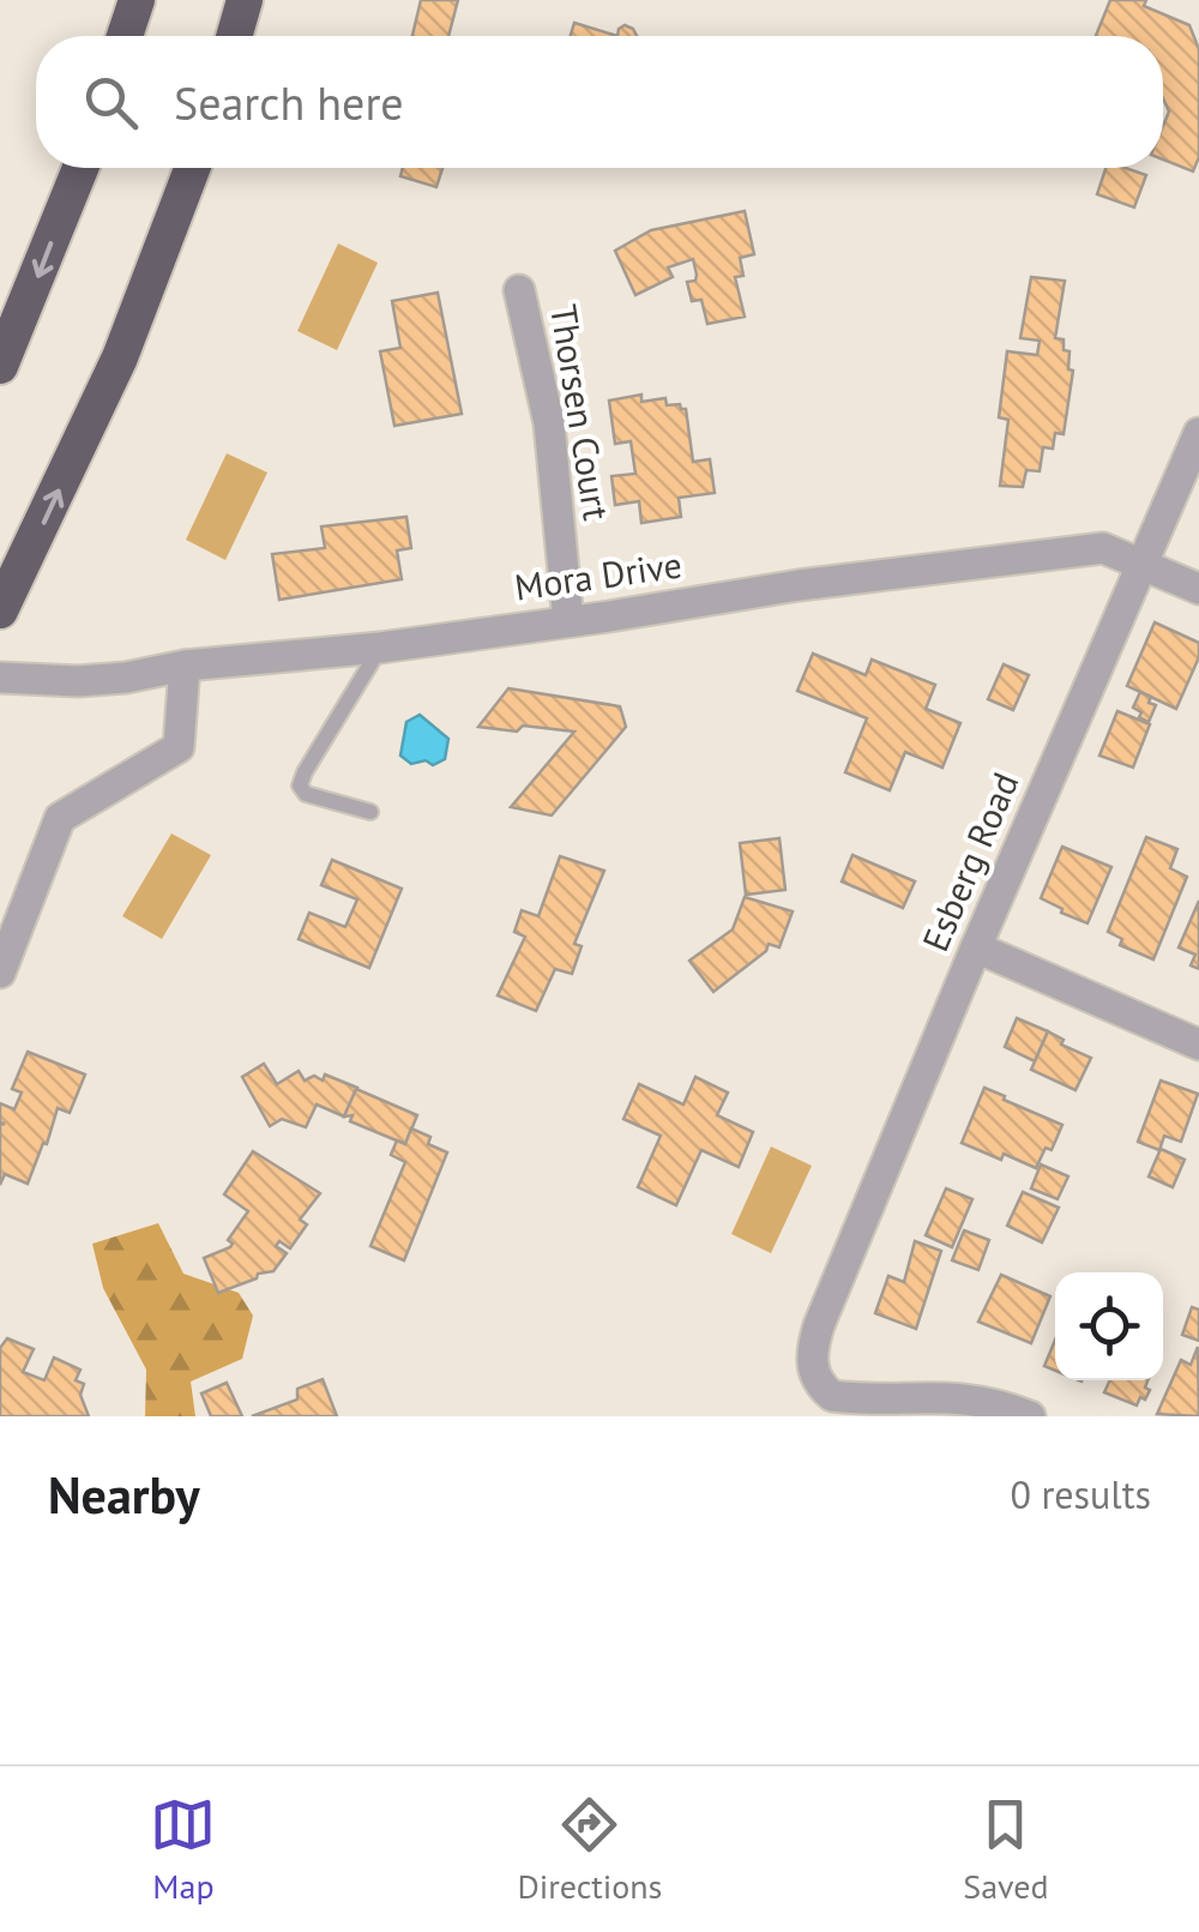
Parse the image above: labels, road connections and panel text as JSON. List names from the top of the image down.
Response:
{
  "streets": {
    "street": ["Thorsen Court", "Mora Drive", "Esberg Road"]
  },
  "crossings": [
    ["Thorsen Court", "Mora Drive"],
    ["Mora Drive", "Esberg Road"]
  ],
  "page": {
    "search": "Search here",
    "heading": ["Nearby", "0 results"],
    "nav": ["Map", "Directions", "Saved"]
  }
}
